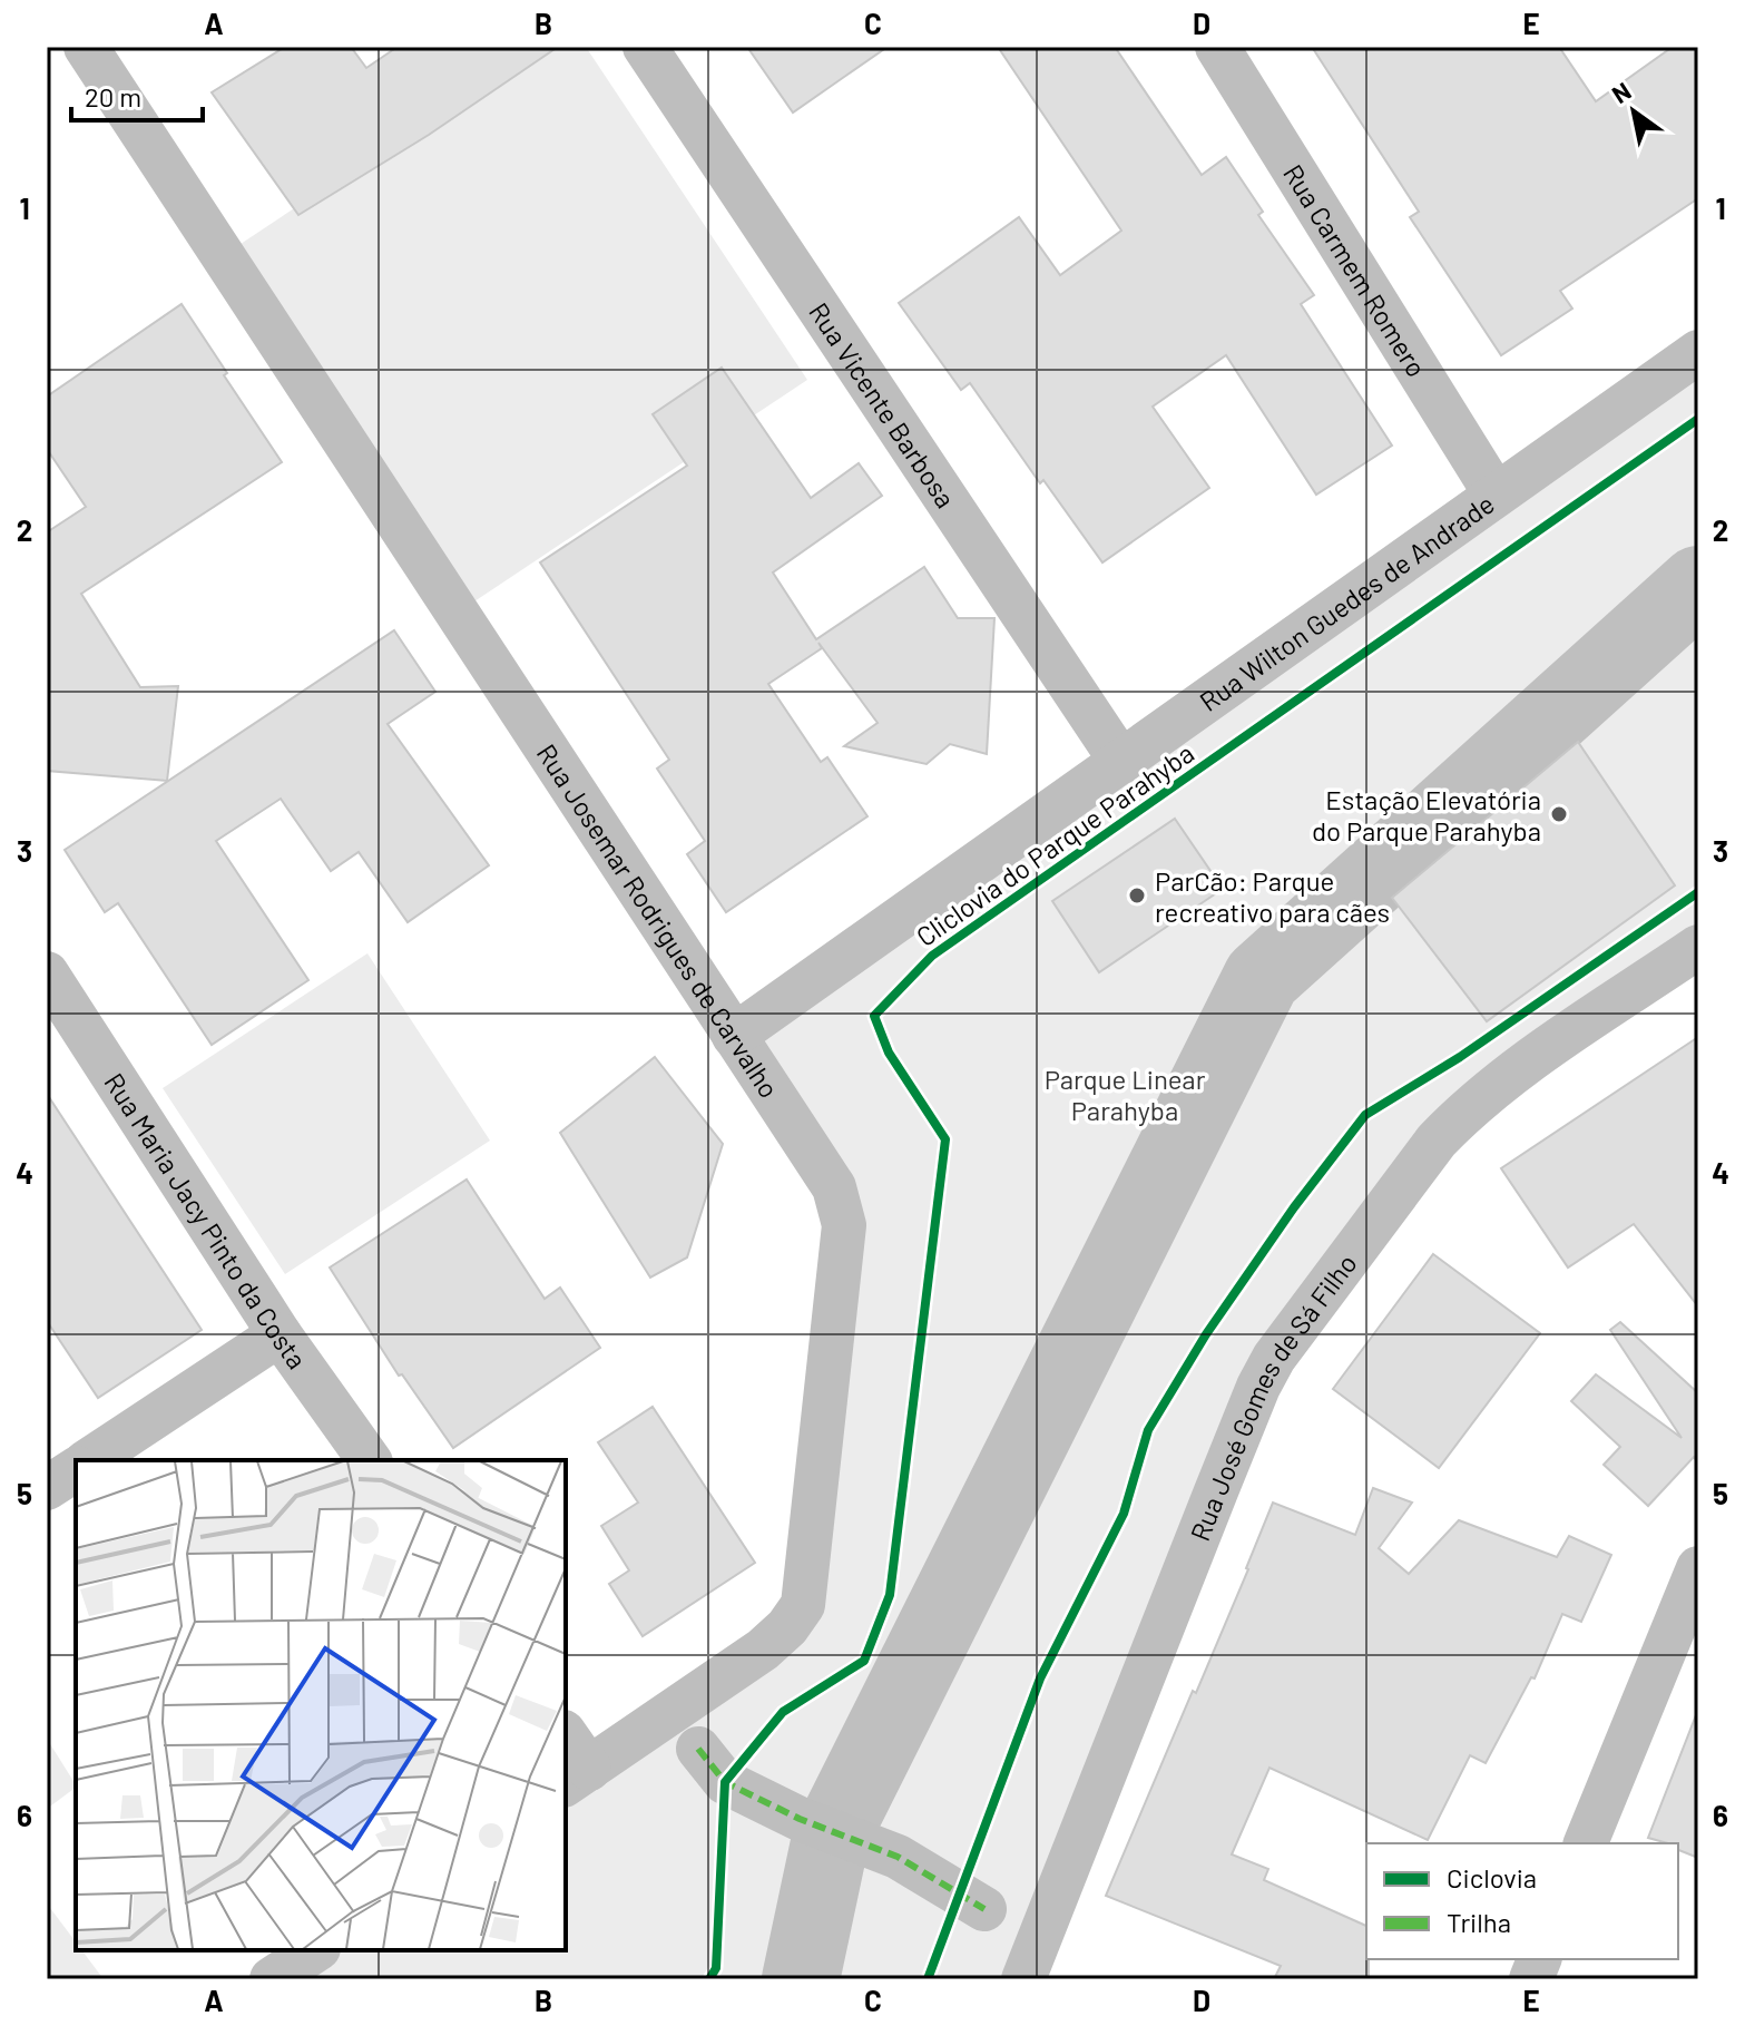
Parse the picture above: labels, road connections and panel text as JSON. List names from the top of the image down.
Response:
{
  "streets": {
    "street": [
      "Rua Carmem Romero",
      "Rua Vicente Barbosa",
      "Rua Wilton Guedes de Andrade",
      "Rua Josemar Rodrigues de Carvalho",
      "Rua Maria Jacy Pinto da Costa",
      "Rua José Gomes de Sá Filho"
    ],
    "cycle path": ["Cliclovia do Parque Parahyba"]
  },
  "crossings": [
    ["Rua Carmem Romero", "Rua Wilton Guedes de Andrade"],
    ["Rua Vicente Barbosa", "Rua Wilton Guedes de Andrade"],
    ["Rua Wilton Guedes de Andrade", "Rua Josemar Rodrigues de Carvalho"]
  ],
  "parks": ["Parque Linear Parahyba"],
  "places": ["Estação Elevatória do Parque Parahyba", "ParCão: Parque recreativo para cães"],
  "legend": ["Ciclovia", "Trilha"],
  "scale_bar": "20 m",
  "north": "top left",
  "grid": {
    "columns": [
      "A",
      "B",
      "C",
      "D",
      "E"
    ],
    "rows": [
      "1",
      "2",
      "3",
      "4",
      "5",
      "6"
    ]
  }
}
